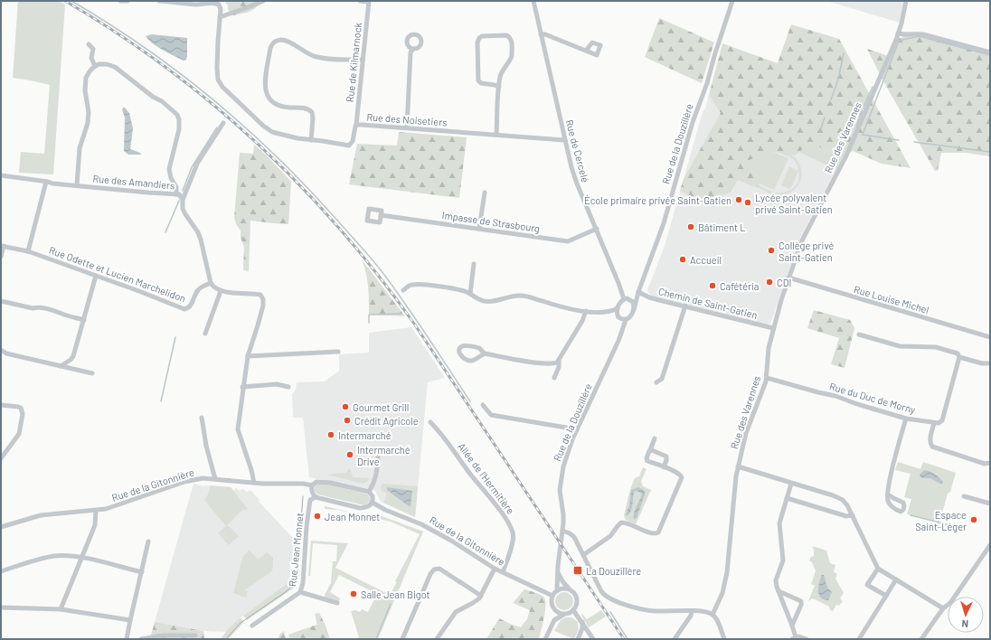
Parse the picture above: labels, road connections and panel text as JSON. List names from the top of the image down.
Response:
{
  "streets": {
    "street": [
      "Rue de Kilmarnock",
      "Rue des Noisetiers",
      "Rue des Varennes",
      "Rue de la Douzillère",
      "Rue de Cercelé",
      "Rue des Amandiers",
      "Impasse de Strasbourg",
      "Rue Odette et Lucien Marchelidon",
      "Rue Louise Michel",
      "Chemin de Saint-Gatien",
      "Rue du Duc de Morny",
      "Allée de l'Hermitière",
      "Rue de la Gitonnière",
      "Rue Jean Monnet"
    ]
  },
  "crossings": [
    ["Rue de Kilmarnock", "Rue des Noisetiers"],
    ["Rue des Noisetiers", "Rue de Cercelé"],
    ["Rue des Varennes", "Rue Louise Michel"],
    ["Rue des Varennes", "Chemin de Saint-Gatien"],
    ["Rue des Varennes", "Rue du Duc de Morny"],
    ["Rue de la Douzillère", "Rue de Cercelé"],
    ["Rue de la Douzillère", "Chemin de Saint-Gatien"],
    ["Rue de la Douzillère", "Rue de la Gitonnière"],
    ["Rue de Cercelé", "Impasse de Strasbourg"],
    ["Rue des Amandiers", "Rue Odette et Lucien Marchelidon"],
    ["Allée de l'Hermitière", "Rue de la Gitonnière"]
  ],
  "places": {
    "other": [
      "École primaire privée Saint-Gatien",
      "Lycée polyvalent privé Saint-Gatien",
      "Bâtiment L",
      "Collège privé Saint-Gatien",
      "Accueil",
      "CDI",
      "Cafétéria",
      "Gourmet Grill",
      "Crédit Agricole",
      "Intermarché",
      "Intermarché Drive",
      "Jean Monnet",
      "Espace Saint-Léger",
      "Salle Jean Bigot"
    ],
    "transit": ["La Douzillère"]
  },
  "north": "bottom"
}
